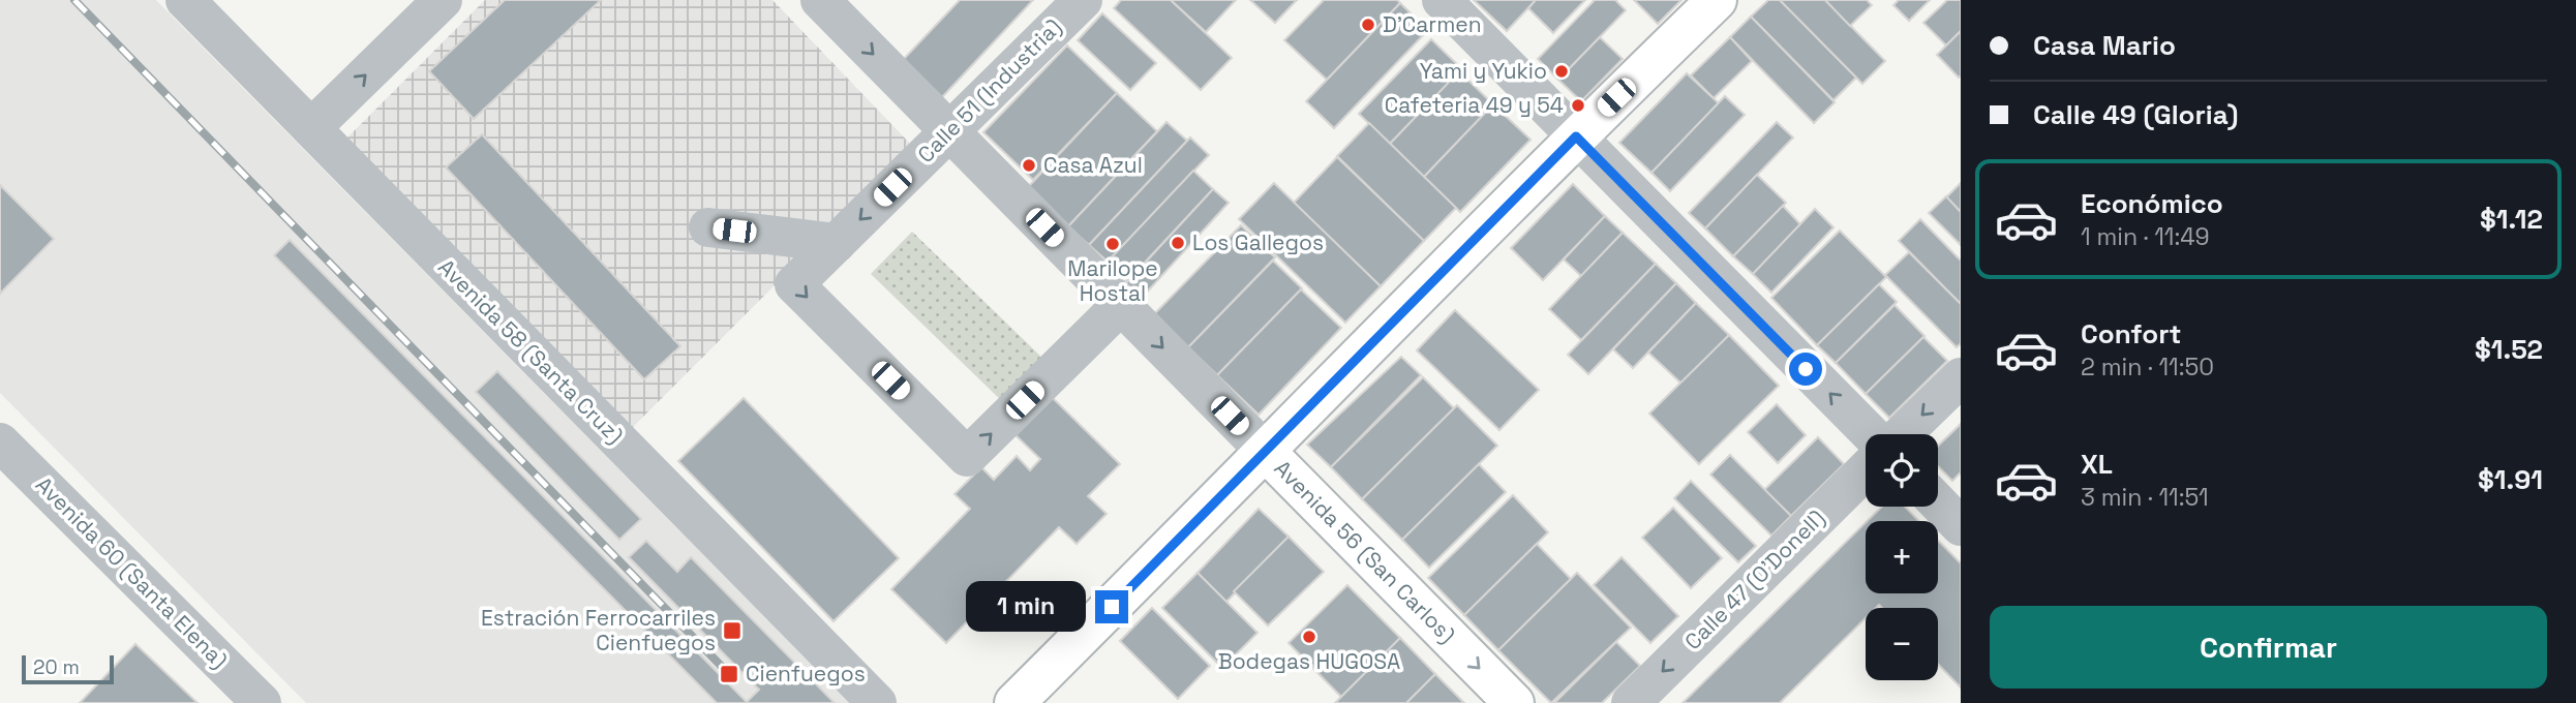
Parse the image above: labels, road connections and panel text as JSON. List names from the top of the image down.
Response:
{
  "streets": {
    "main road": ["Avenida 56 (San Carlos)"],
    "street": [
      "Calle 51 (Industria)",
      "Avenida 58 (Santa Cruz)",
      "Avenida 60 (Santa Elena)",
      "Calle 47 (O'Donell)"
    ]
  },
  "crossings": [
    ["Calle 51 (Industria)", "Avenida 56 (San Carlos)"]
  ],
  "one_way": ["Avenida 56 (San Carlos)", "Calle 47 (O'Donell)"],
  "places": {
    "other": [
      "D'Carmen",
      "Yami y Yukio",
      "Cafeteria 49 y 54",
      "Casa Azul",
      "Los Gallegos",
      "Marilope Hostal",
      "Bodegas HUGOSA"
    ],
    "transit": ["Estración Ferrocarriles Cienfuegos", "Cienfuegos"]
  },
  "scale_bar": "20 m",
  "page": {
    "banner": ["Casa Mario", "Calle 49 (Gloria)"],
    "list": [
      {
        "name": "Económico",
        "note": "1 min · 11:49",
        "value": "$1.12"
      },
      {
        "name": "Confort",
        "note": "2 min · 11:50",
        "value": "$1.52"
      },
      {
        "name": "XL",
        "note": "3 min · 11:51",
        "value": "$1.91"
      }
    ],
    "map_buttons": ["+", "−"],
    "bubble": "1 min",
    "buttons": "Confirmar",
    "scale": "20 m"
  }
}
